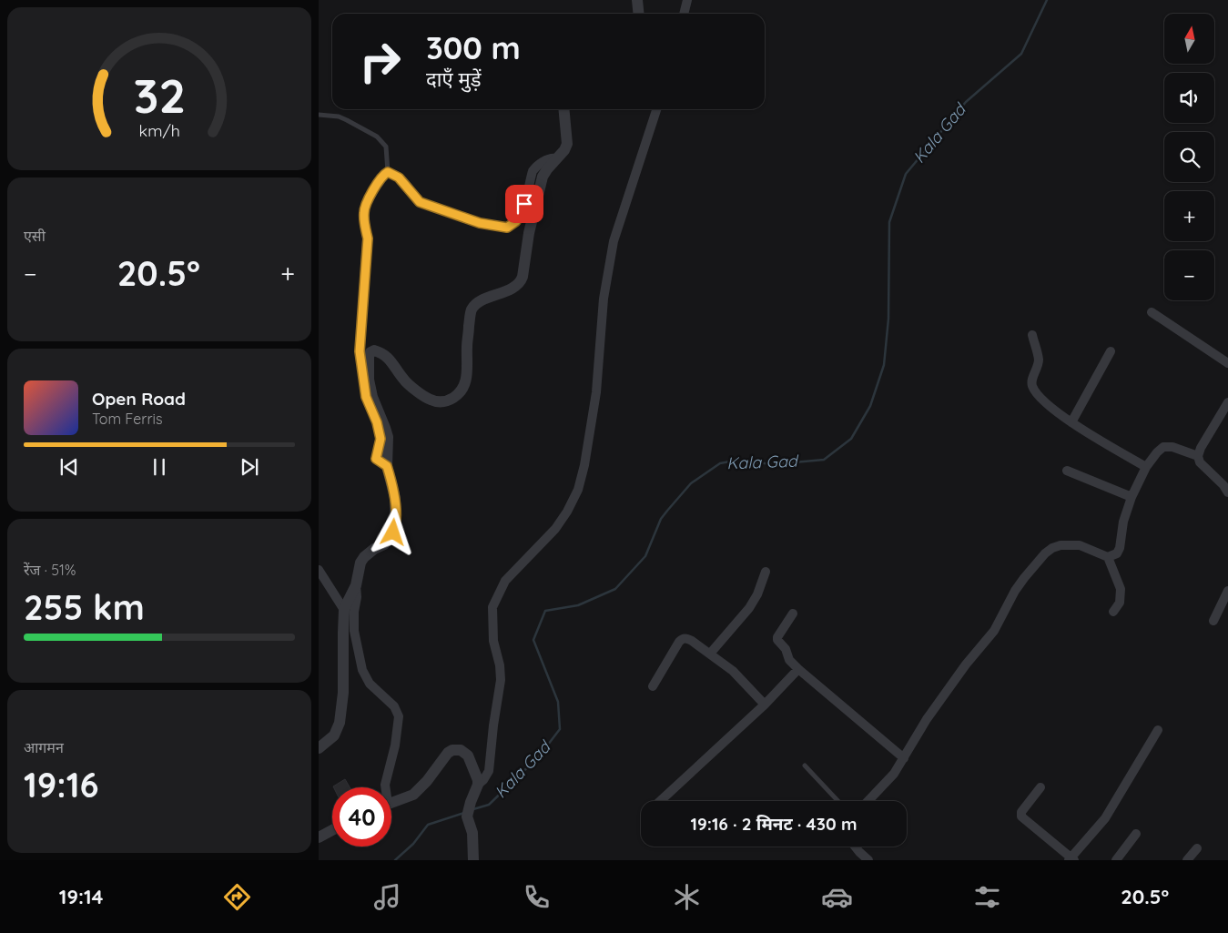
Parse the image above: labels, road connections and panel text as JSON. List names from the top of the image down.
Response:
{
  "water": ["Kala Gad"],
  "north": "top",
  "page": {
    "map_buttons": ["+", "−"],
    "turn": ["300 m", "दाएँ मुड़ें"],
    "tile": [
      "एसी",
      ["रेंज · 51%", "255 km"],
      ["आगमन", "19:16"]
    ],
    "heat": ["−", "20.5°", "+"],
    "song": ["Open Road", "Tom Ferris"],
    "limit": "40",
    "trip": "19:16 · 2 मिनट · 430 m",
    "tabs": ["19:14", "20.5°"],
    "gauge": ["32", "km/h"]
  }
}
